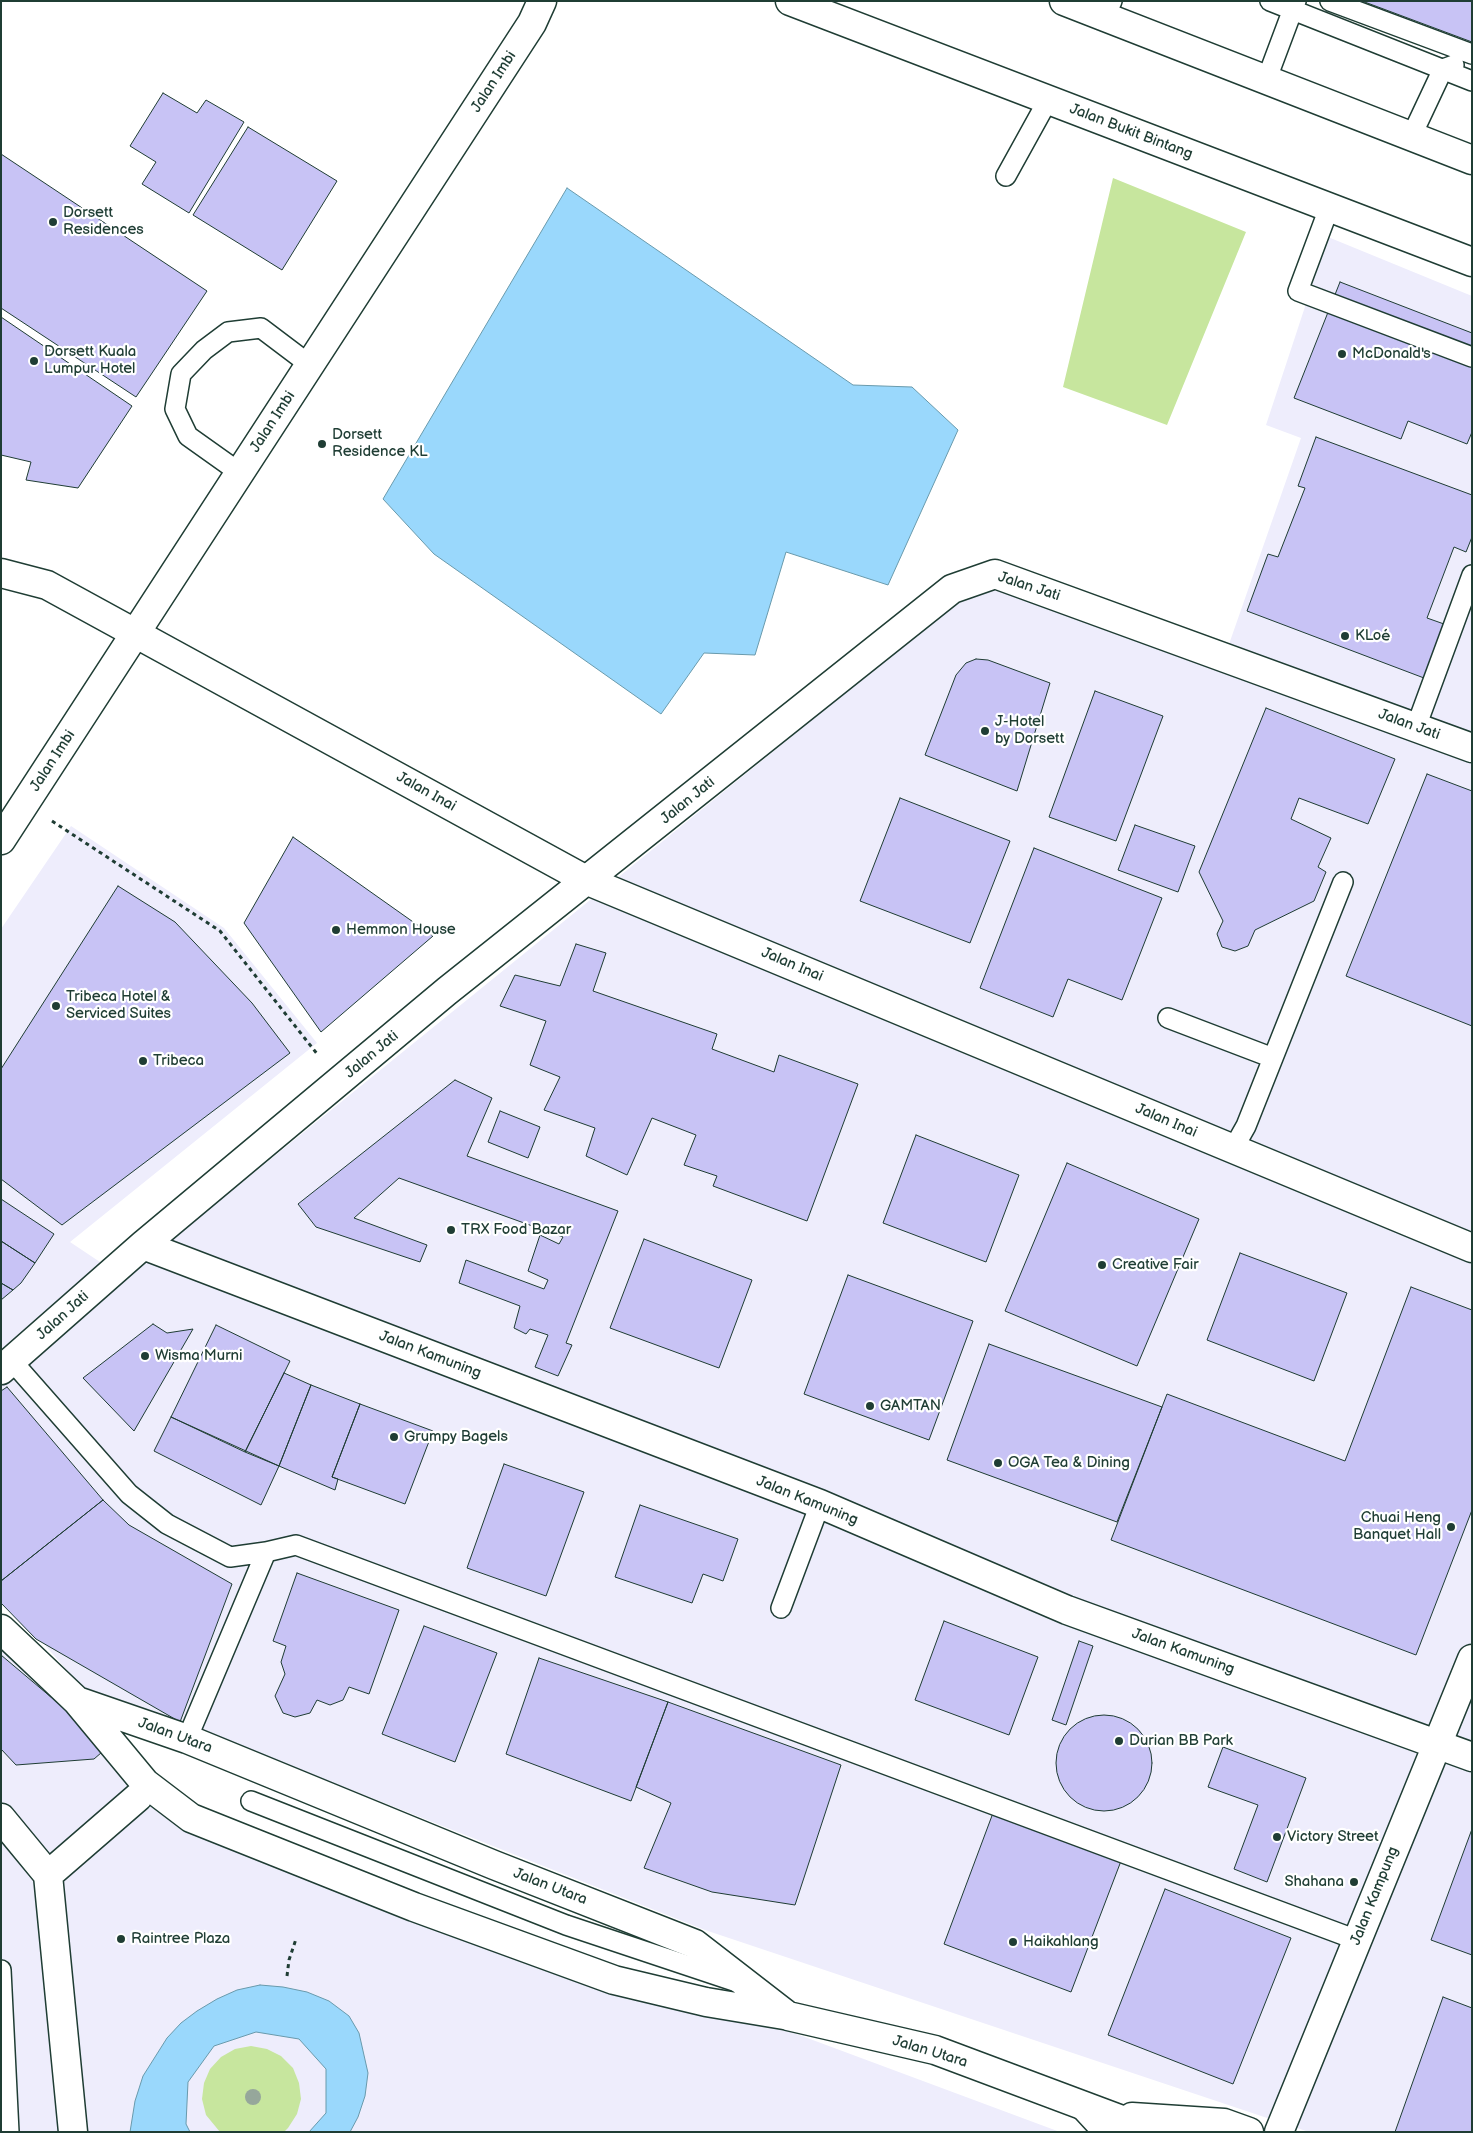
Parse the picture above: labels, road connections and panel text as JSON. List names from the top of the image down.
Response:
{
  "streets": {
    "street": [
      "Jalan Imbi",
      "Jalan Bukit Bintang",
      "Jalan Jati",
      "Jalan Inai",
      "Jalan Kamuning",
      "Jalan Utara",
      "Jalan Kampung"
    ]
  },
  "crossings": [
    ["Jalan Imbi", "Jalan Inai"],
    ["Jalan Jati", "Jalan Inai"],
    ["Jalan Jati", "Jalan Kamuning"],
    ["Jalan Kamuning", "Jalan Kampung"]
  ],
  "places": [
    "Dorsett Residences",
    "McDonald's",
    "Dorsett Kuala Lumpur Hotel",
    "Dorsett Residence KL",
    "KLoé",
    "J-Hotel by Dorsett",
    "Hemmon House",
    "Tribeca Hotel & Serviced Suites",
    "Tribeca",
    "TRX Food Bazar",
    "Creative Fair",
    "Wisma Murni",
    "GAMTAN",
    "Grumpy Bagels",
    "OGA Tea & Dining",
    "Chuai Heng Banquet Hall",
    "Durian BB Park",
    "Victory Street",
    "Shahana",
    "Raintree Plaza",
    "Haikahlang"
  ]
}
